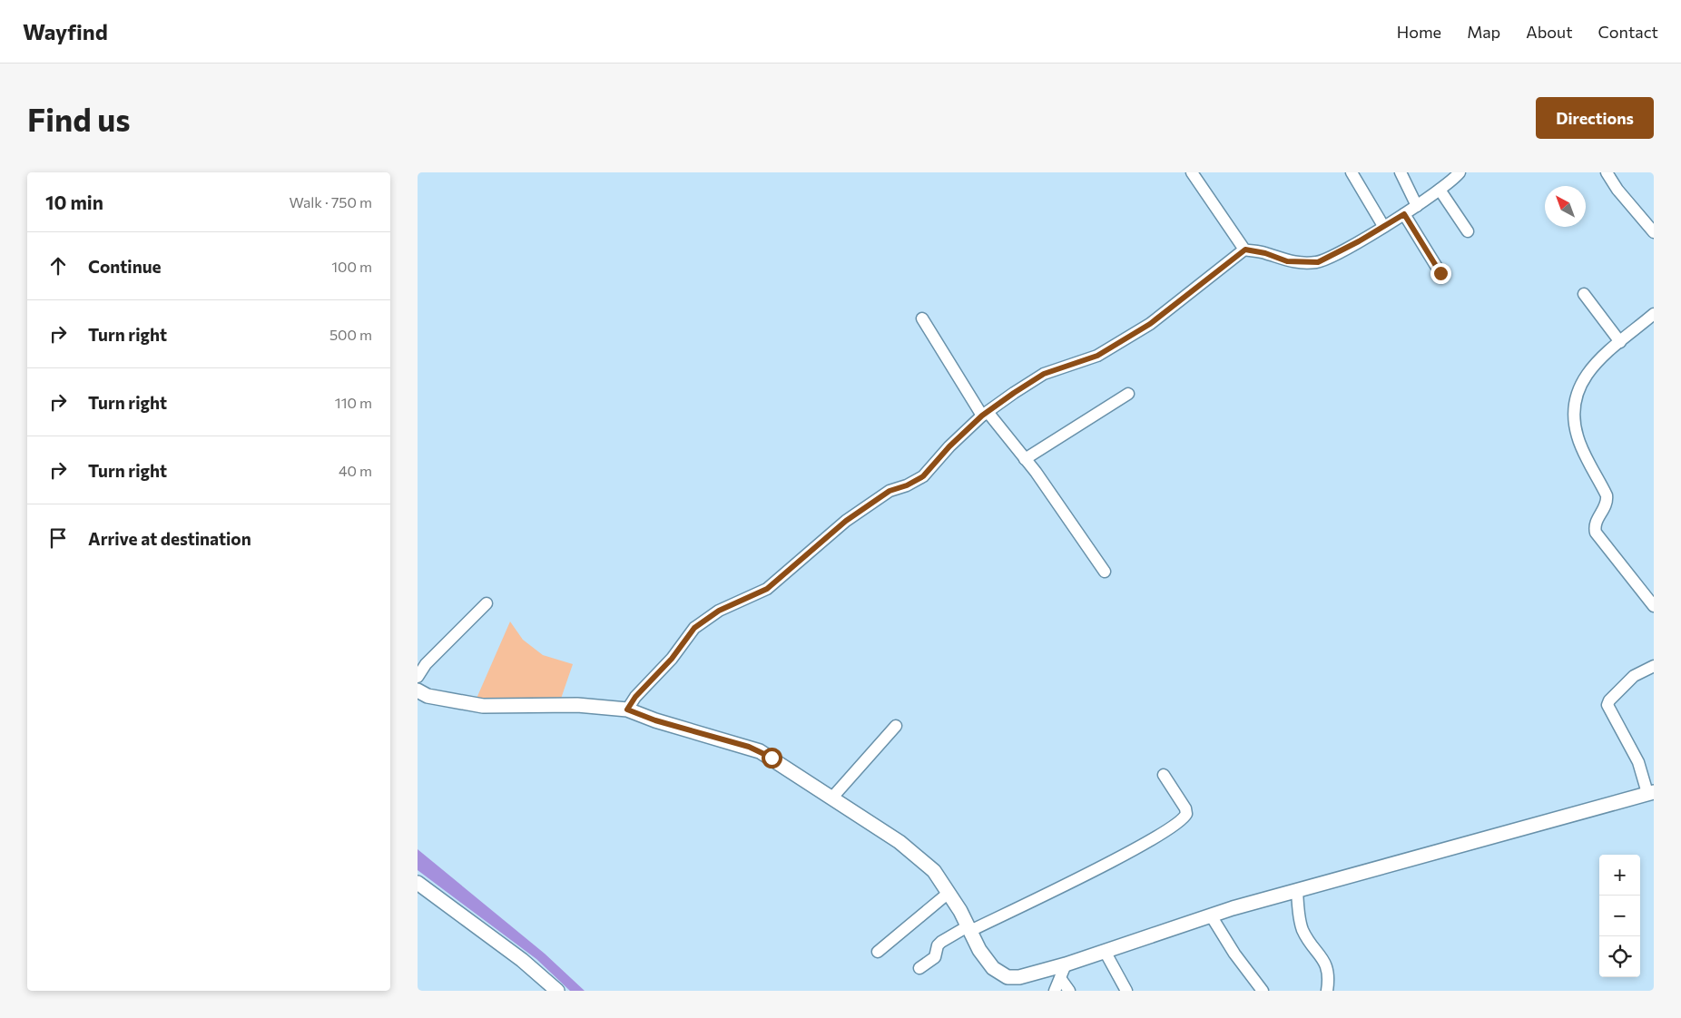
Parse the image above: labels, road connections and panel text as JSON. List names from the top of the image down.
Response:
{
  "north": "top left",
  "page": {
    "header": "Wayfind",
    "nav": [
      "Home",
      "Map",
      "About",
      "Contact"
    ],
    "buttons": "Directions",
    "title": "Find us",
    "heading": ["10 min", "Walk · 750 m"],
    "list": [
      ["Continue", "100 m"],
      ["Turn right", "500 m"],
      ["Turn right", "110 m"],
      ["Turn right", "40 m"],
      "Arrive at destination"
    ],
    "map_buttons": ["+", "−"]
  }
}
